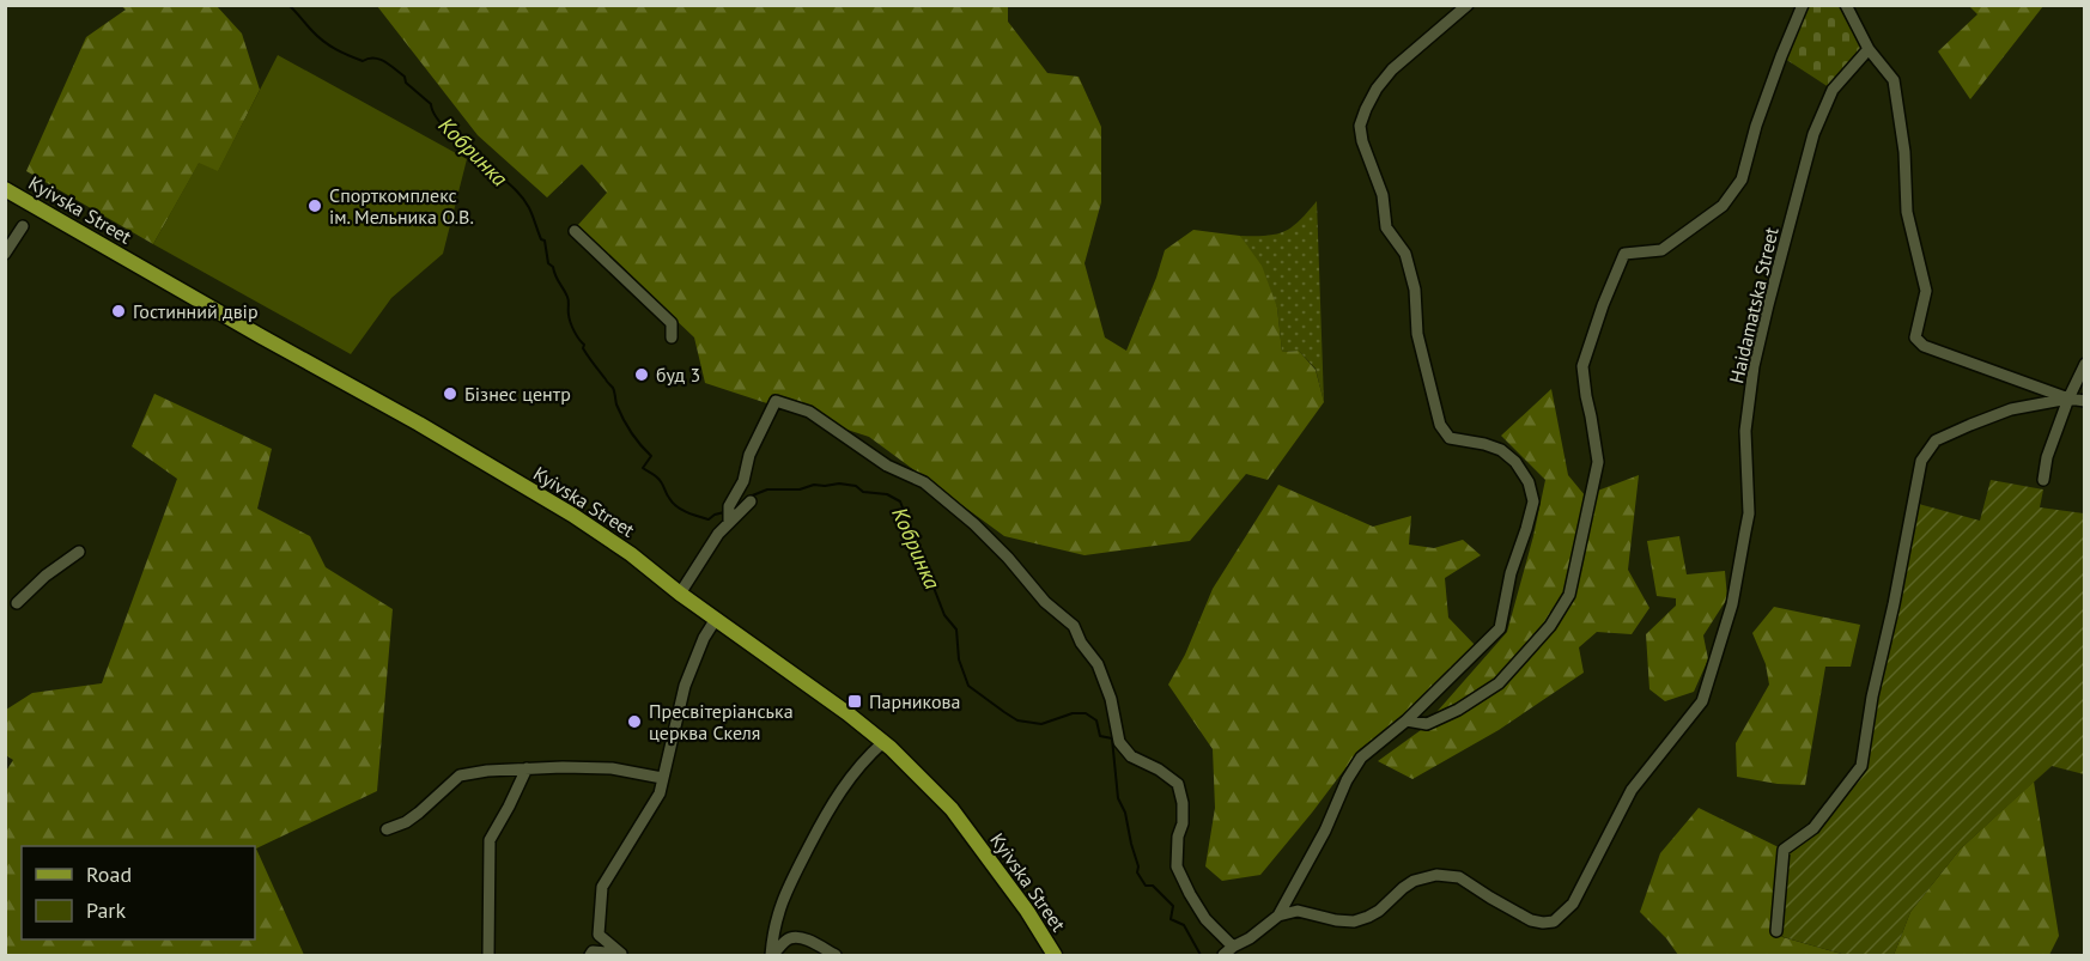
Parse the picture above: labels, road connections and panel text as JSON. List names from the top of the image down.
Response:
{
  "streets": {
    "main road": ["Kyivska Street"],
    "street": ["Haidamatska Street"]
  },
  "water": ["Кобринка"],
  "places": {
    "other": [
      "Спорткомплекс ім. Мельника О.В.",
      "Гостинний двір",
      "буд 3",
      "Бізнес центр",
      "Пресвітеріанська церква Скеля"
    ],
    "transit": ["Парникова"]
  },
  "legend": ["Road", "Park"]
}
